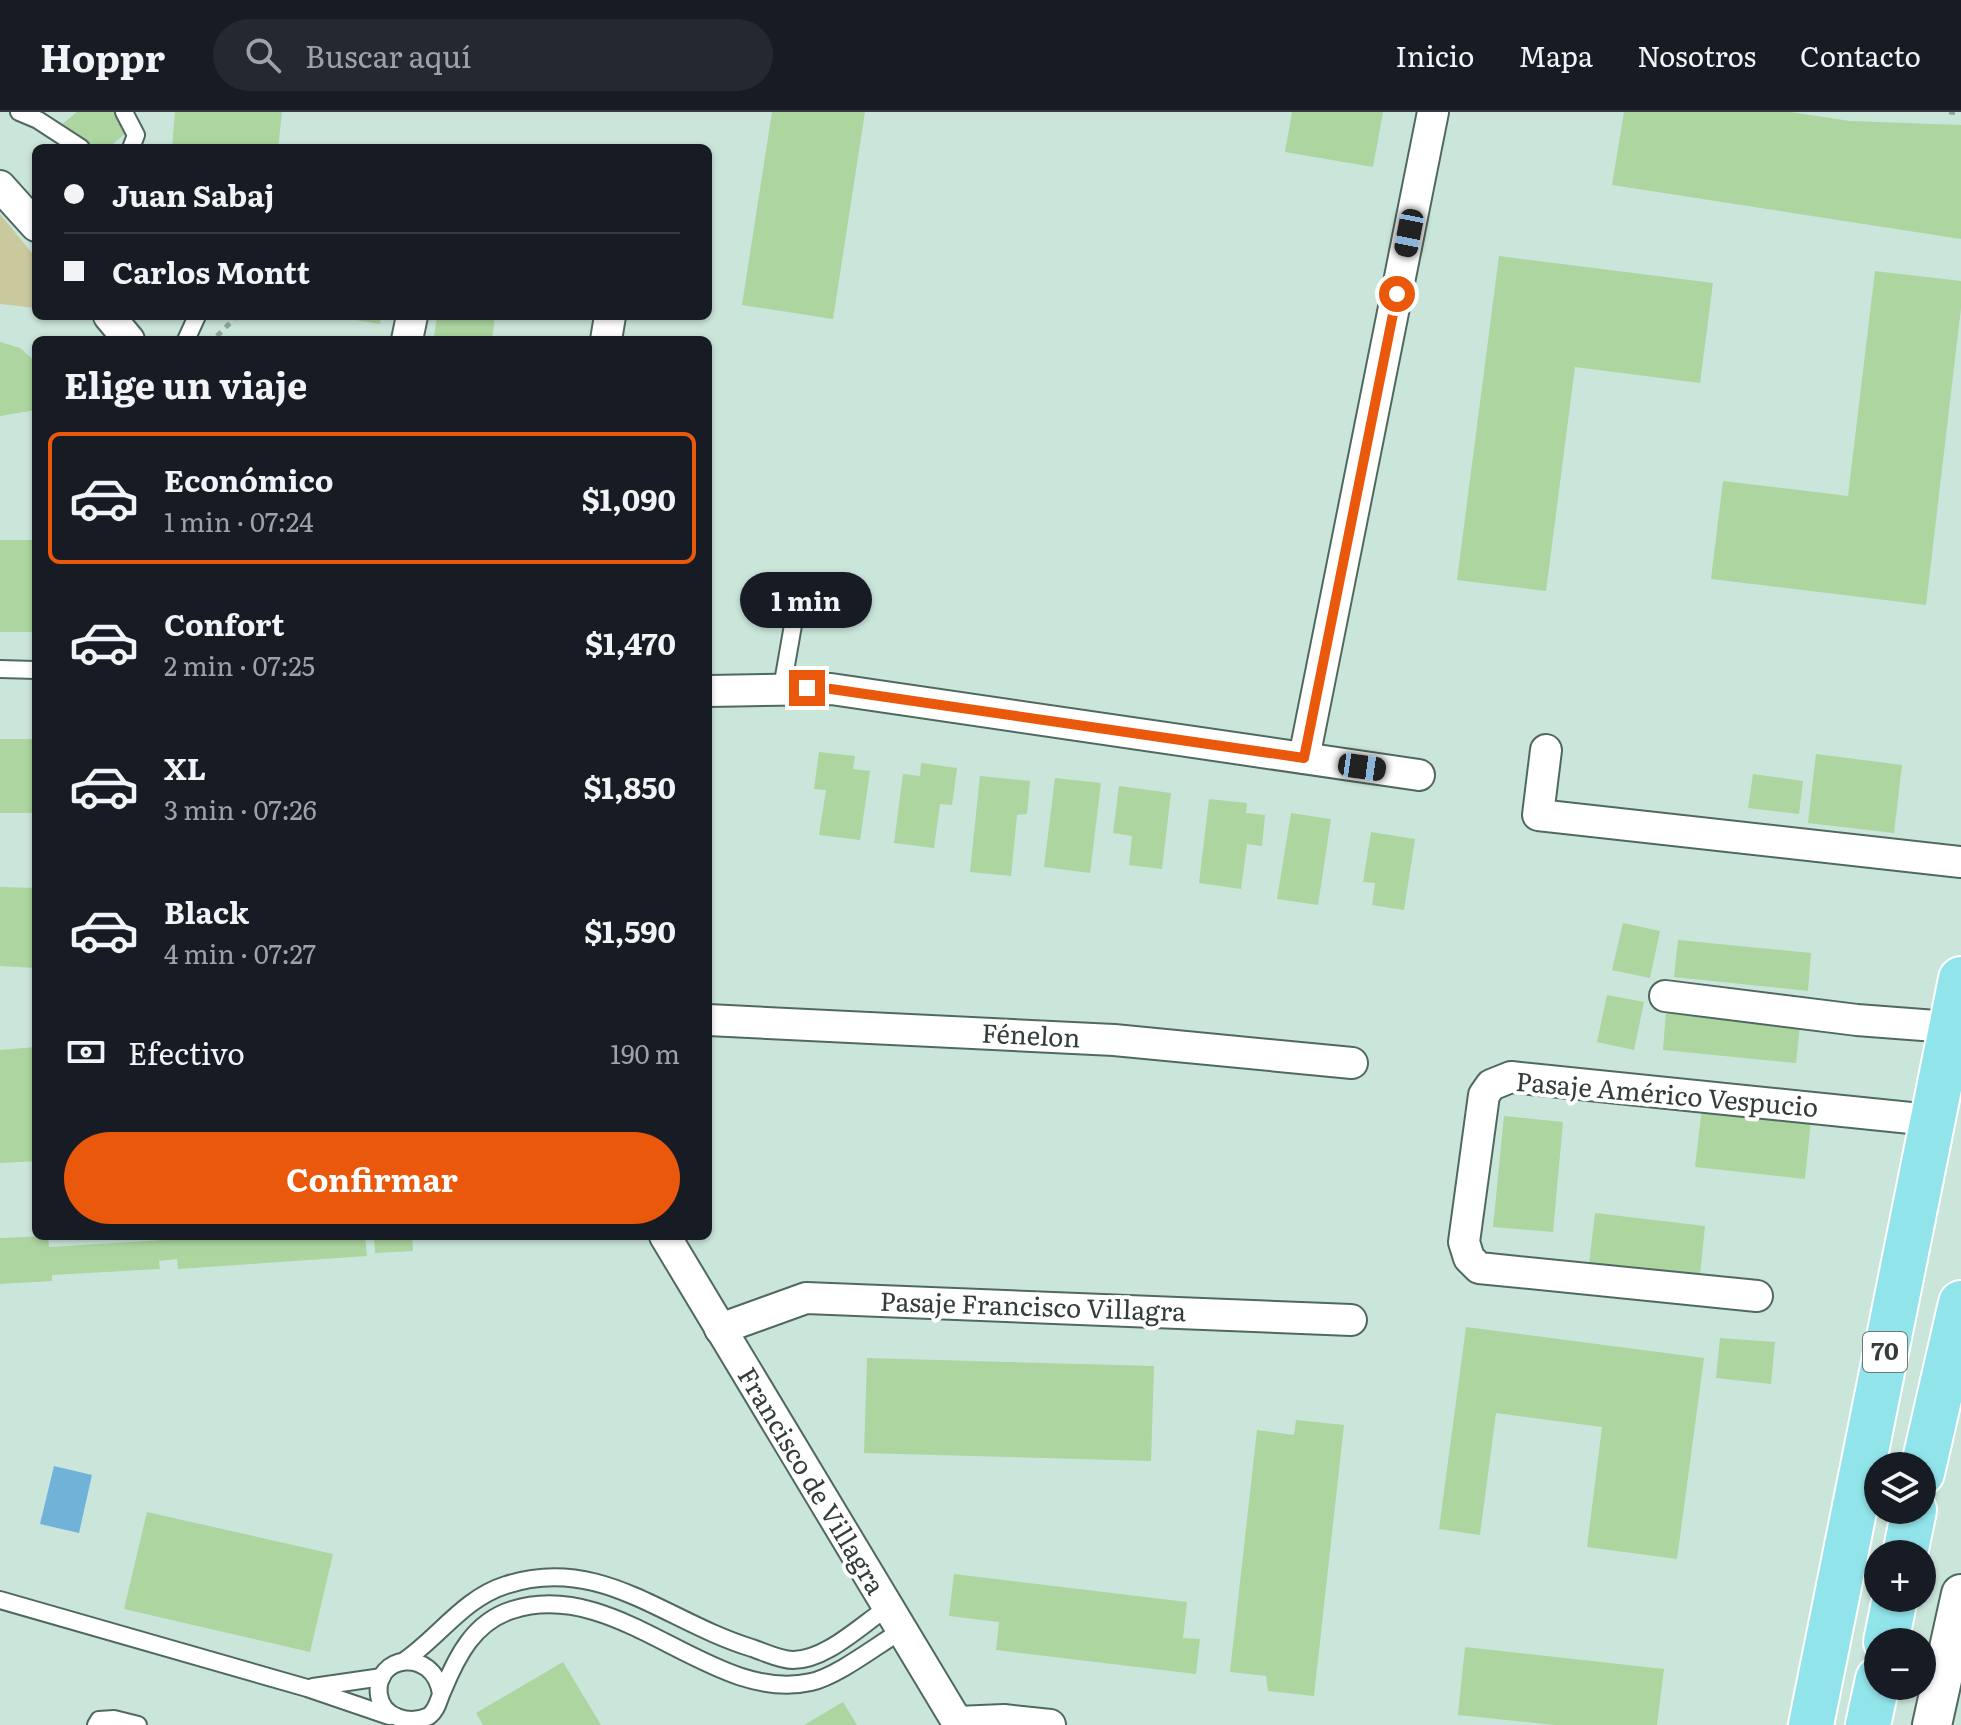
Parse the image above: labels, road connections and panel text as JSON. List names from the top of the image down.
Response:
{
  "streets": {
    "main road": ["70"],
    "street": [
      "Fénelon",
      "Pasaje Américo Vespucio",
      "Pasaje Francisco Villagra",
      "Francisco de Villagra"
    ]
  },
  "crossings": [
    ["Pasaje Américo Vespucio", "70"],
    ["Pasaje Francisco Villagra", "Francisco de Villagra"]
  ],
  "page": {
    "header": "Hoppr",
    "search": "Buscar aquí",
    "nav": [
      "Inicio",
      "Mapa",
      "Nosotros",
      "Contacto"
    ],
    "banner": ["Juan Sabaj", "Carlos Montt"],
    "heading": "Elige un viaje",
    "list": [
      {
        "name": "Económico",
        "note": "1 min · 07:24",
        "value": "$1,090"
      },
      {
        "name": "Confort",
        "note": "2 min · 07:25",
        "value": "$1,470"
      },
      {
        "name": "XL",
        "note": "3 min · 07:26",
        "value": "$1,850"
      },
      {
        "name": "Black",
        "note": "4 min · 07:27",
        "value": "$1,590"
      }
    ],
    "bubble": "1 min",
    "pay": ["Efectivo", "190 m"],
    "buttons": "Confirmar",
    "map_buttons": ["+", "−"]
  }
}
